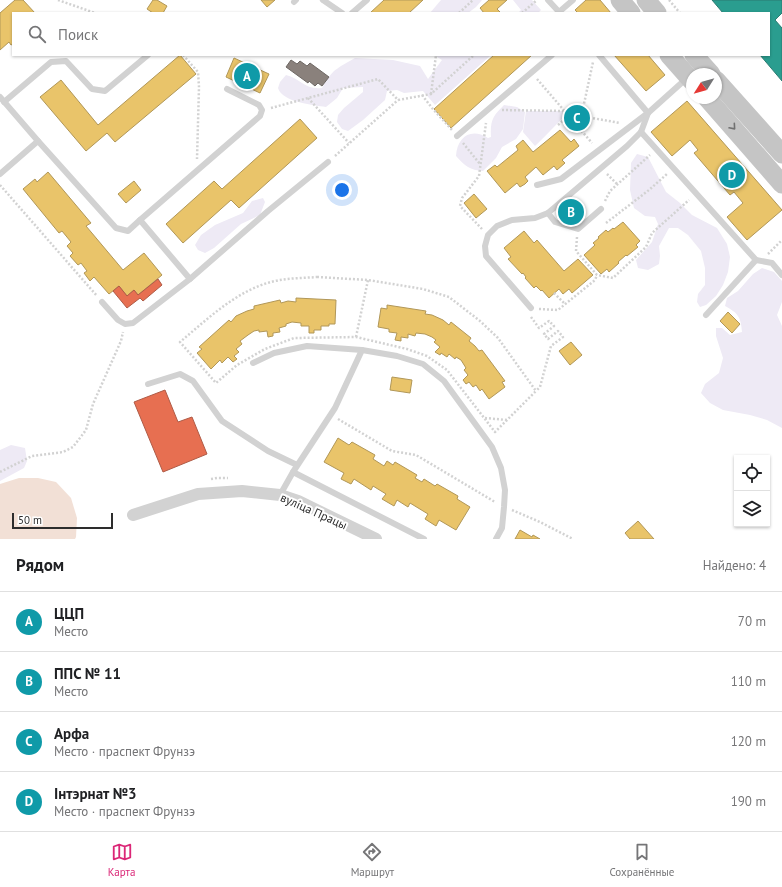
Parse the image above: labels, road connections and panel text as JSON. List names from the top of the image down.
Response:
{
  "streets": {
    "street": ["вуліца Працы"]
  },
  "scale_bar": "50 m",
  "north": "bottom left",
  "page": {
    "search": "Поиск",
    "pins": [
      "A",
      "C",
      "D",
      "B"
    ],
    "scale": "50 m",
    "heading": ["Рядом", "Найдено: 4"],
    "list": [
      {
        "mark": "A",
        "name": "ЦЦП",
        "note": "Место",
        "value": "70 m"
      },
      {
        "mark": "B",
        "name": "ППС № 11",
        "note": "Место",
        "value": "110 m"
      },
      {
        "mark": "C",
        "name": "Арфа",
        "note": "Место · праспект Фрунзэ",
        "value": "120 m"
      },
      {
        "mark": "D",
        "name": "Інтэрнат №3",
        "note": "Место · праспект Фрунзэ",
        "value": "190 m"
      }
    ],
    "nav": ["Карта", "Маршрут", "Сохранённые"]
  }
}
